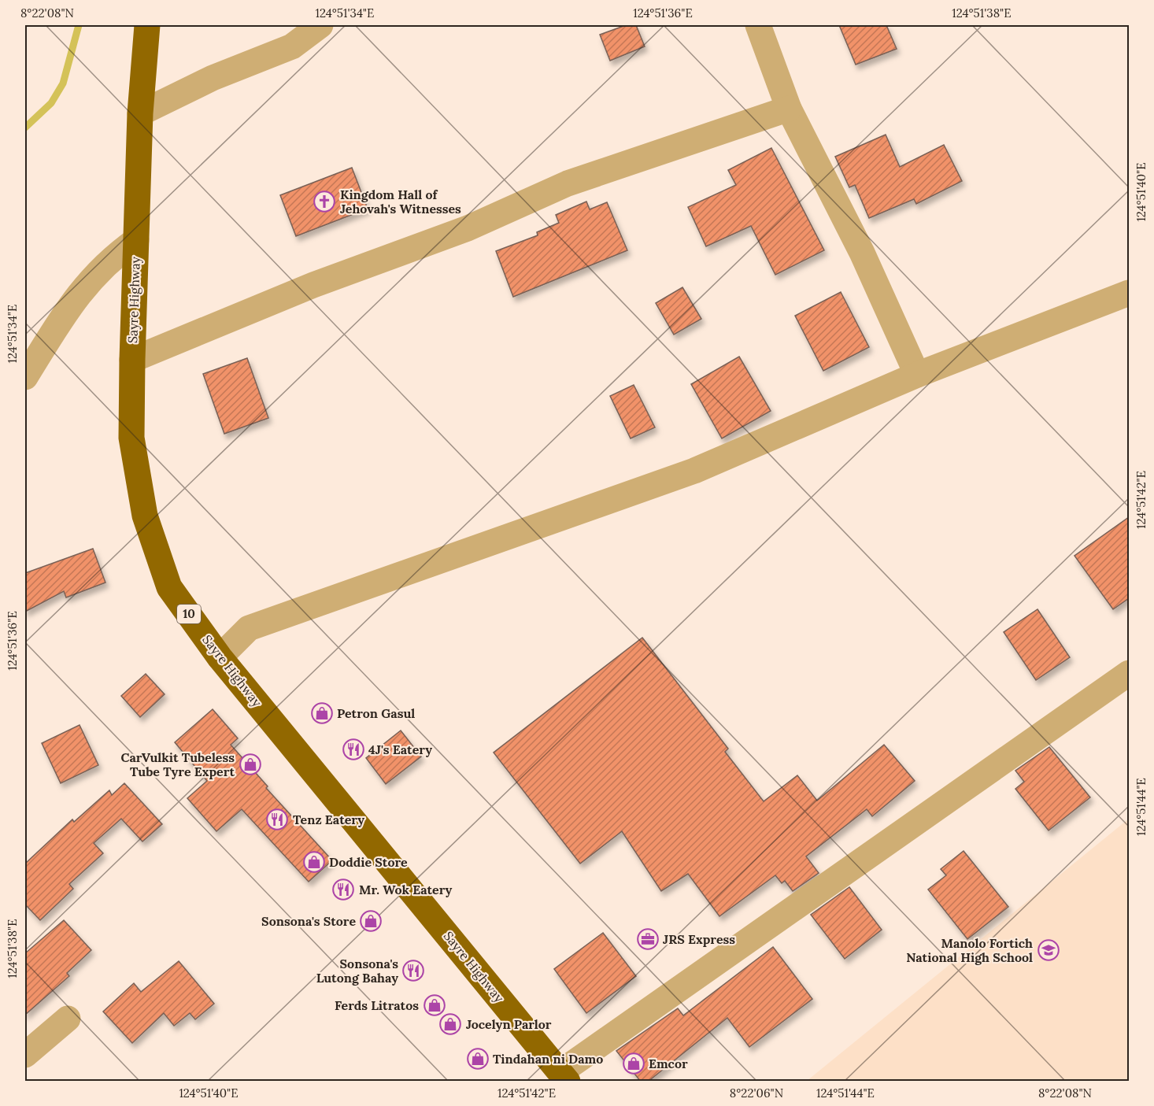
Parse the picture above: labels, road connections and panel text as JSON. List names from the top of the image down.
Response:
{
  "streets": {
    "highway": ["Sayre Highway", "10"]
  },
  "places": {
    "church": ["Kingdom Hall of Jehovah's Witnesses"],
    "shop": [
      "Petron Gasul",
      "CarVulkit Tubeless Tube Tyre Expert",
      "Doddie Store",
      "Sonsona's Store",
      "Ferds Litratos",
      "Jocelyn Parlor",
      "Tindahan ni Damo",
      "Emcor"
    ],
    "restaurant": [
      "4J's Eatery",
      "Tenz Eatery",
      "Mr. Wok Eatery",
      "Sonsona's Lutong Bahay"
    ],
    "office": ["JRS Express"],
    "school or university": ["Manolo Fortich National High School"]
  },
  "coordinates": [
    "8°22'08\"N",
    "124°51'34\"E",
    "124°51'36\"E",
    "124°51'38\"E",
    "124°51'40\"E",
    "124°51'42\"E",
    "124°51'44\"E",
    "8°22'06\"N"
  ]
}
